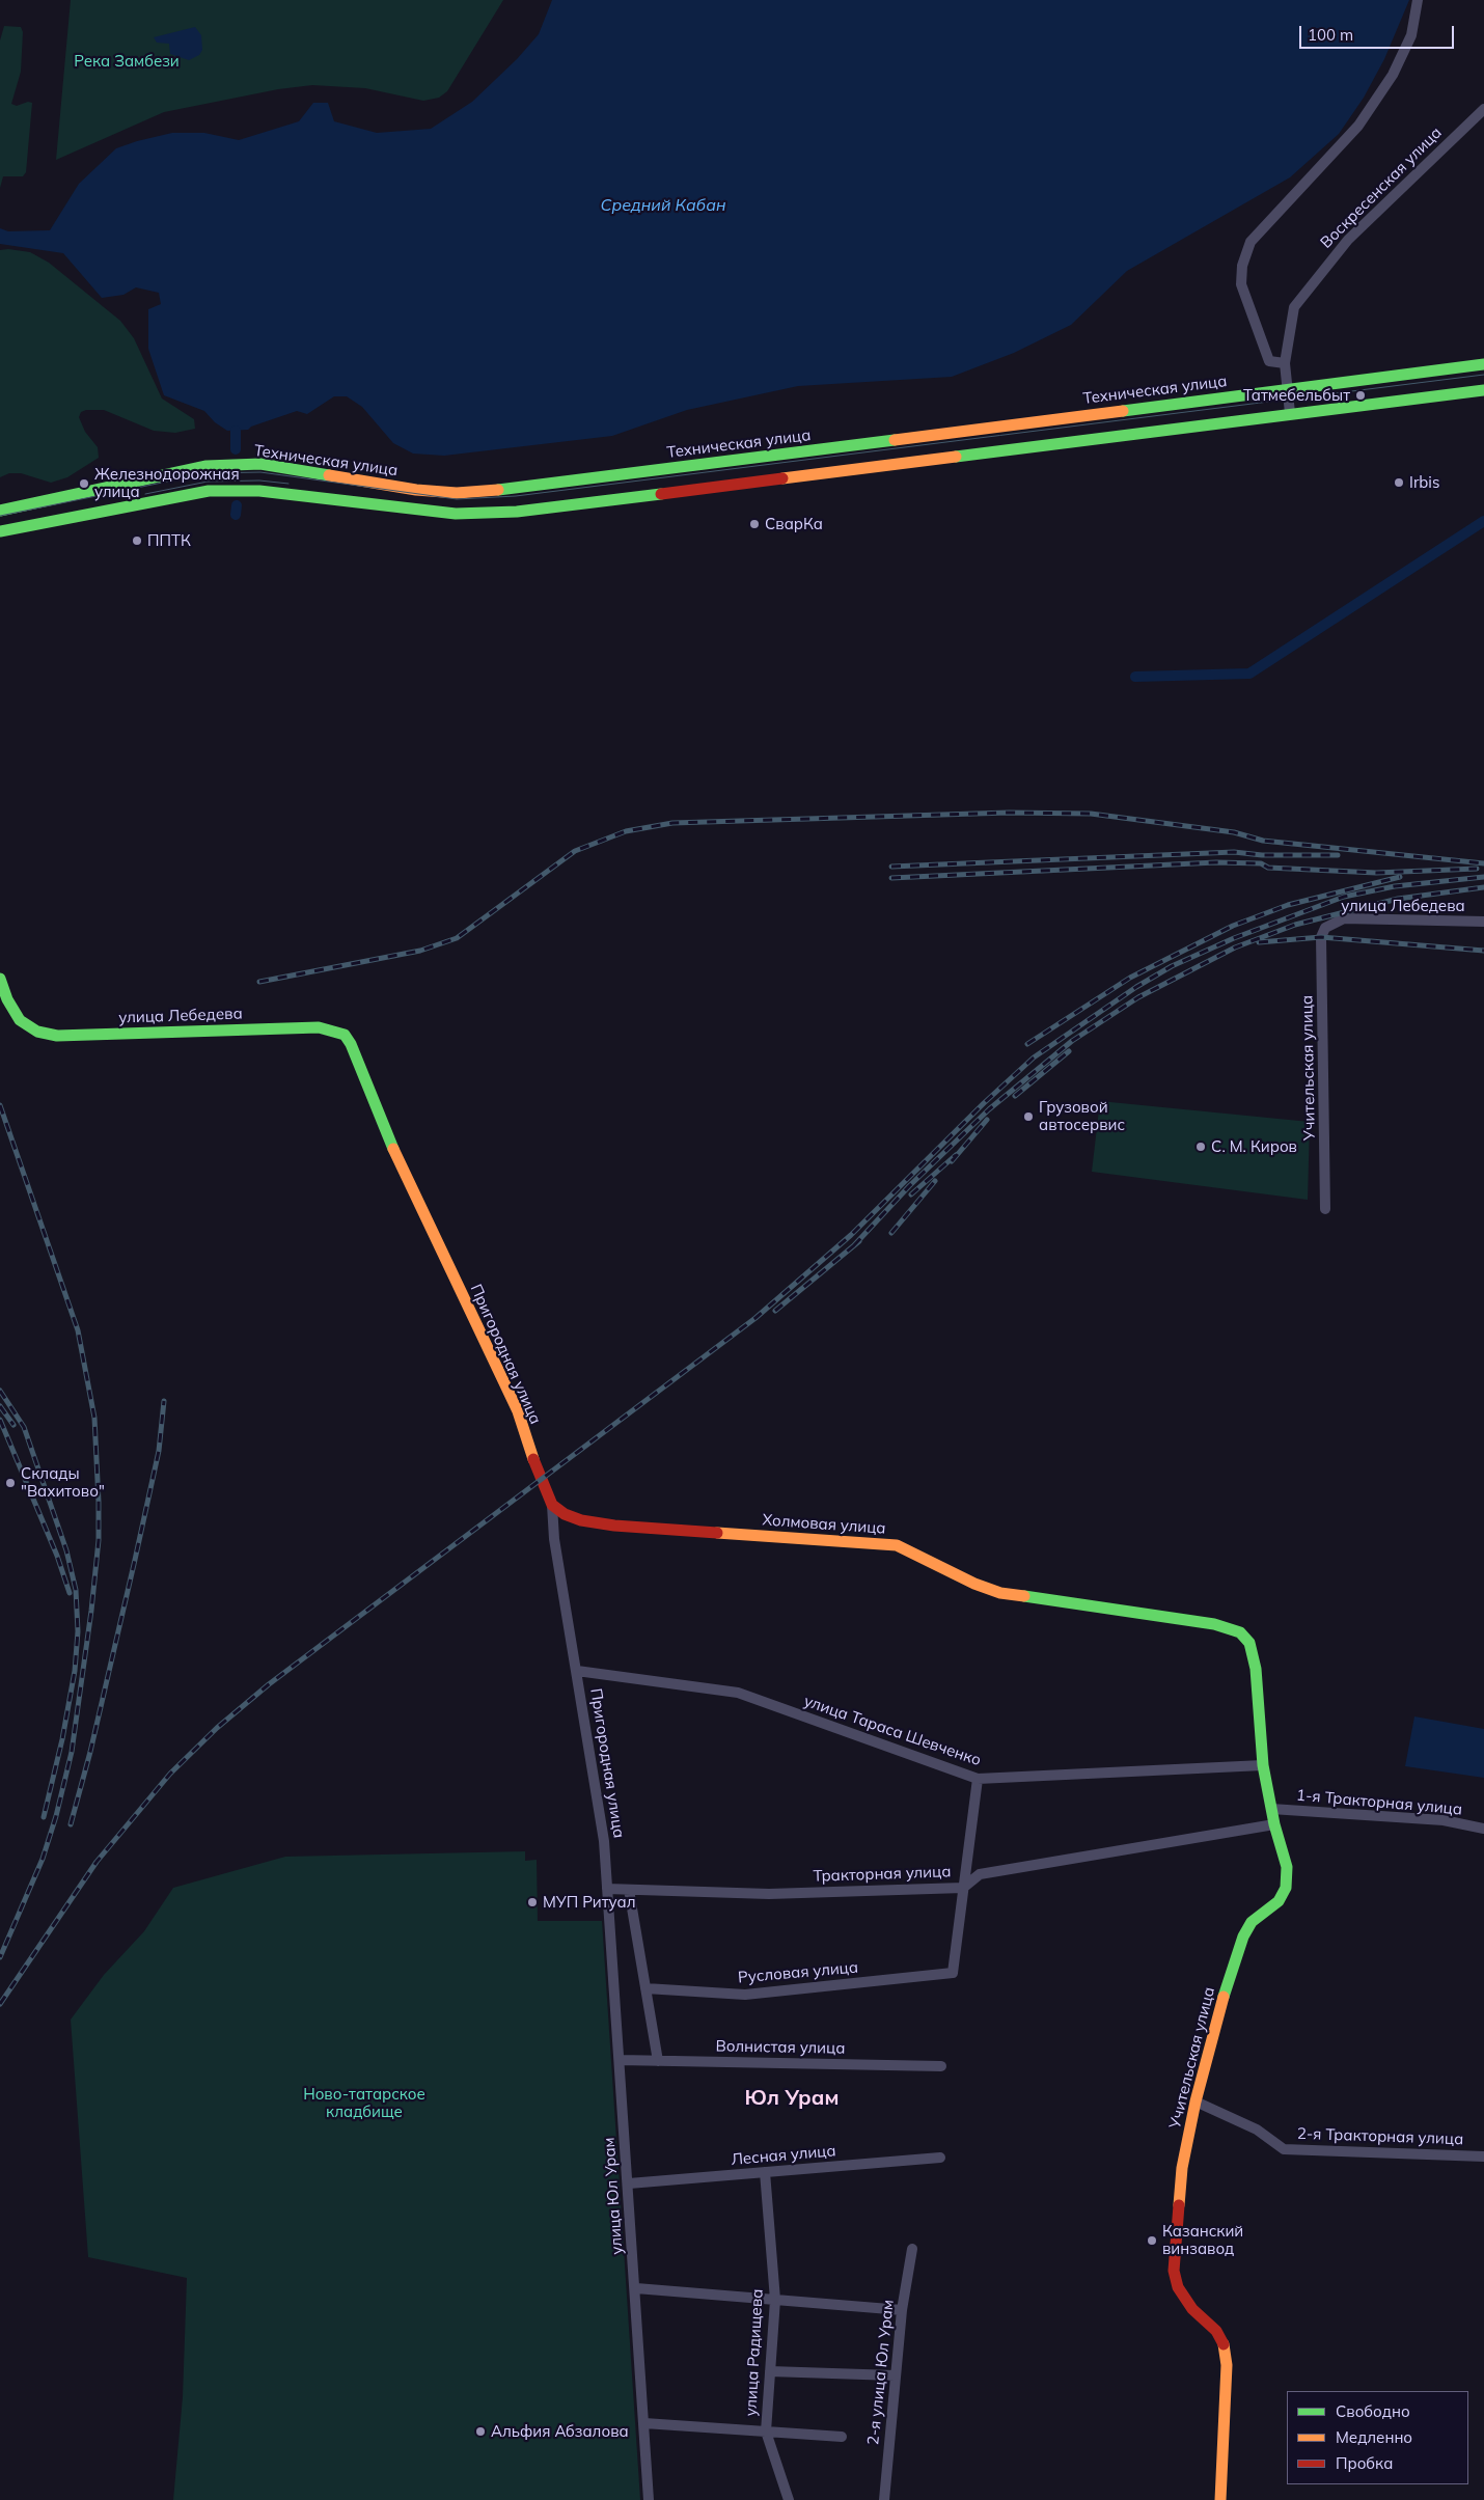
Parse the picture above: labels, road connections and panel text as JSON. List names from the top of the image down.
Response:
{
  "streets": {
    "main road": [
      "Техническая улица",
      "улица Лебедева",
      "Учительская улица",
      "Пригородная улица",
      "Холмовая улица"
    ],
    "street": [
      "Воскресенская улица",
      "улица Тараса Шевченко",
      "1-я Тракторная улица",
      "Тракторная улица",
      "Русловая улица",
      "Волнистая улица",
      "2-я Тракторная улица",
      "Лесная улица",
      "улица Юл Урам",
      "улица Радищева",
      "2-я улица Юл Урам"
    ]
  },
  "crossings": [
    ["Воскресенская улица", "Техническая улица"],
    ["улица Лебедева", "Учительская улица"],
    ["улица Лебедева", "Пригородная улица"],
    ["Учительская улица", "Холмовая улица"],
    ["Учительская улица", "улица Тараса Шевченко"],
    ["Учительская улица", "1-я Тракторная улица"],
    ["Учительская улица", "Тракторная улица"],
    ["Учительская улица", "2-я Тракторная улица"],
    ["Пригородная улица", "Холмовая улица"],
    ["Пригородная улица", "улица Тараса Шевченко"],
    ["Пригородная улица", "Тракторная улица"],
    ["Пригородная улица", "улица Юл Урам"],
    ["Тракторная улица", "Русловая улица"],
    ["Тракторная улица", "улица Юл Урам"],
    ["Волнистая улица", "улица Юл Урам"],
    ["Лесная улица", "улица Юл Урам"],
    ["Лесная улица", "улица Радищева"]
  ],
  "districts": ["Юл Урам"],
  "water": ["Средний Кабан"],
  "parks": ["Река Замбези", "Ново-татарское кладбище"],
  "places": [
    "Татмебельбыт",
    "Irbis",
    "Железнодорожная улица",
    "СварКа",
    "ППТК",
    "Грузовой автосервис",
    "С. М. Киров",
    "Склады \"Вахитово\"",
    "МУП Ритуал",
    "Казанский винзавод",
    "Альфия Абзалова"
  ],
  "legend": ["Свободно", "Медленно", "Пробка"],
  "scale_bar": "100 m"
}
